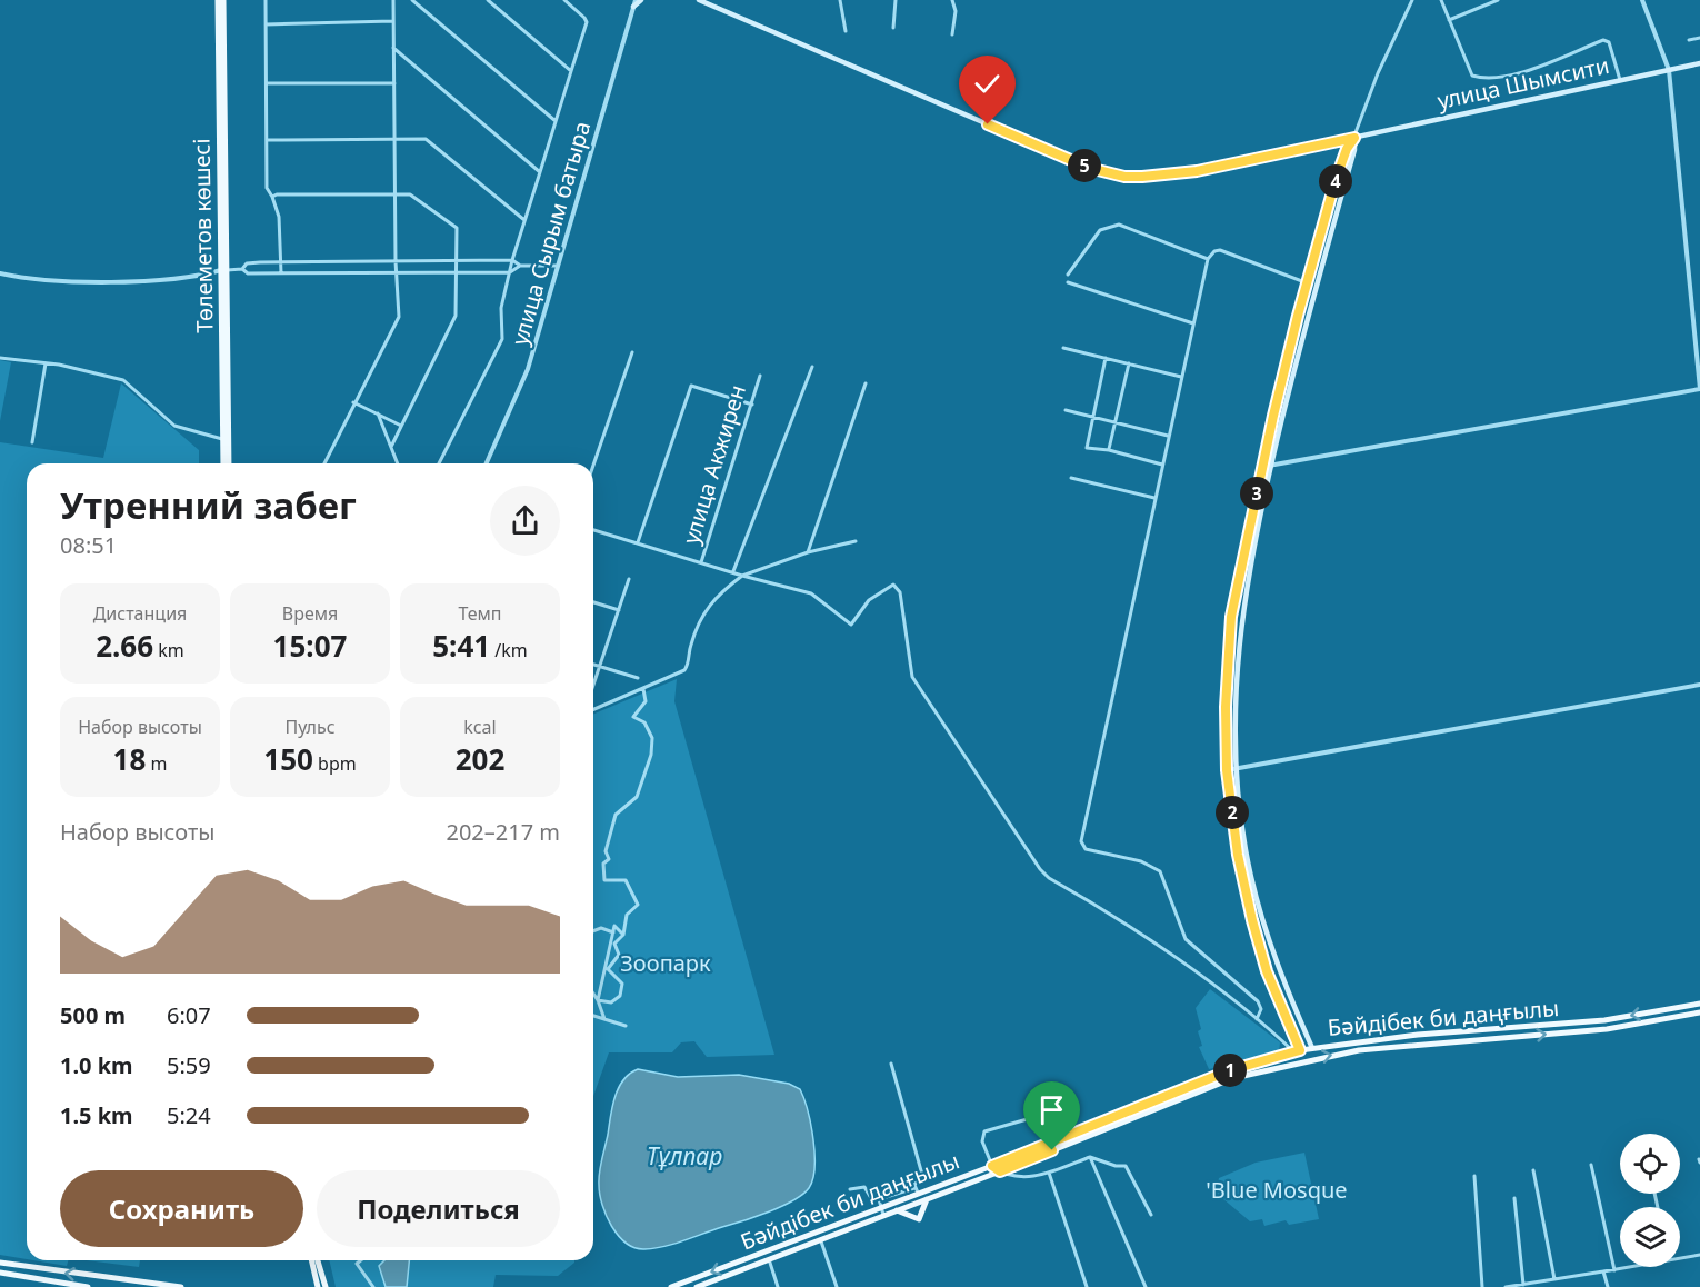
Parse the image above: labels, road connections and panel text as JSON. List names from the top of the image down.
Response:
{
  "streets": {
    "main road": ["улица Шымсити", "Төлеметов көшесі", "Бәйдібек би даңғылы"],
    "street": ["улица Сырым батыра", "улица Акжирен"]
  },
  "water": ["Тұлпар"],
  "parks": ["Зоопарк", "'Blue Mosque"],
  "page": {
    "pins": [
      "5",
      "4",
      "3",
      "2",
      "1"
    ],
    "heading": ["Утренний забег", "08:51"],
    "stats": [
      ["Дистанция", "2.66 km"],
      ["Время", "15:07"],
      ["Темп", "5:41 /km"],
      ["Набор высоты", "18 m"],
      ["Пульс", "150 bpm"],
      ["kcal", "202"]
    ],
    "chart": ["Набор высоты", "202–217 m"],
    "list": [
      {
        "name": "500 m",
        "note": "6:07"
      },
      {
        "name": "1.0 km",
        "note": "5:59"
      },
      {
        "name": "1.5 km",
        "note": "5:24"
      }
    ],
    "buttons": ["Сохранить", "Поделиться"]
  }
}
